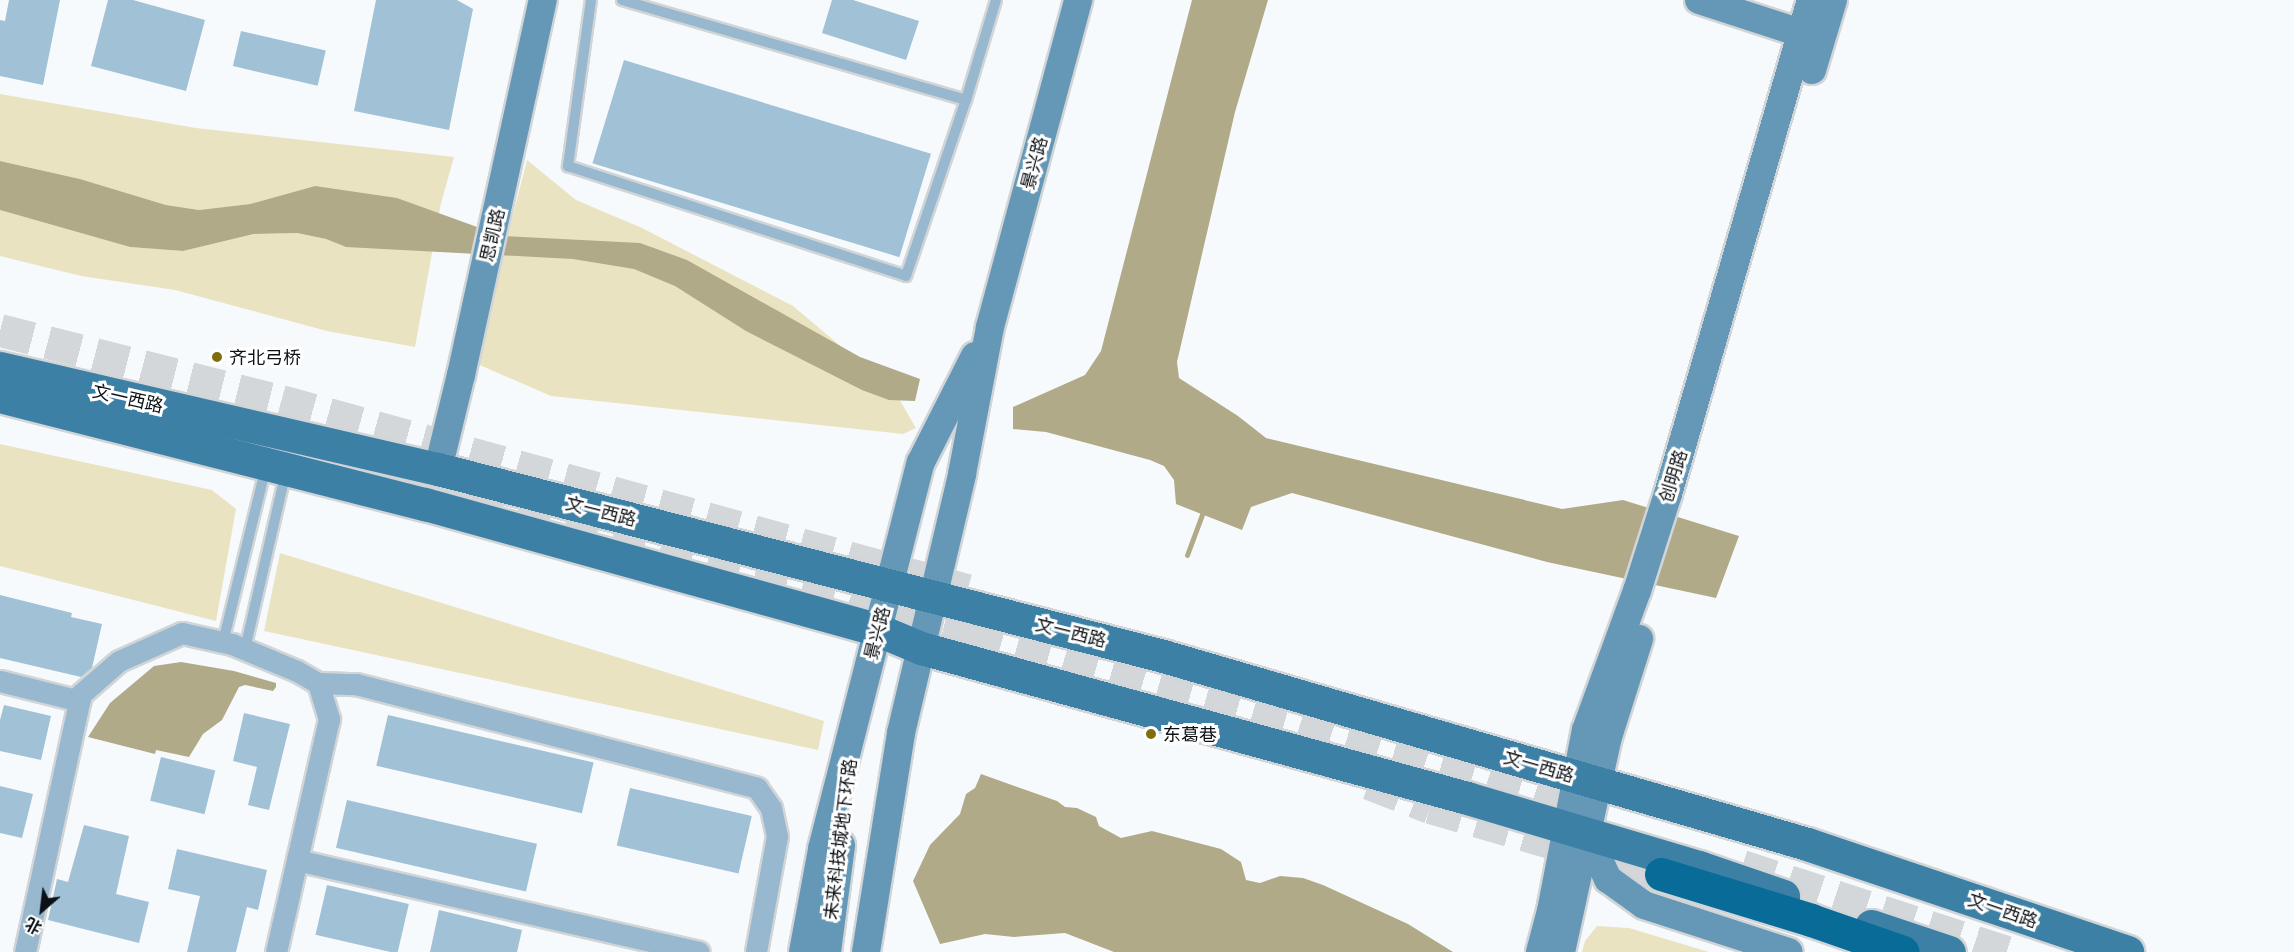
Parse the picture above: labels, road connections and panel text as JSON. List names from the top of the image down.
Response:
{
  "streets": {
    "main road": ["文一西路"],
    "street": [
      "景兴路",
      "思凯路",
      "创明路",
      "未来科技城地下环路"
    ]
  },
  "crossings": [
    ["景兴路", "文一西路"],
    ["景兴路", "未来科技城地下环路"],
    ["思凯路", "文一西路"],
    ["文一西路", "创明路"]
  ],
  "places": ["齐北弓桥", "东葛巷"],
  "north": "bottom left"
}
